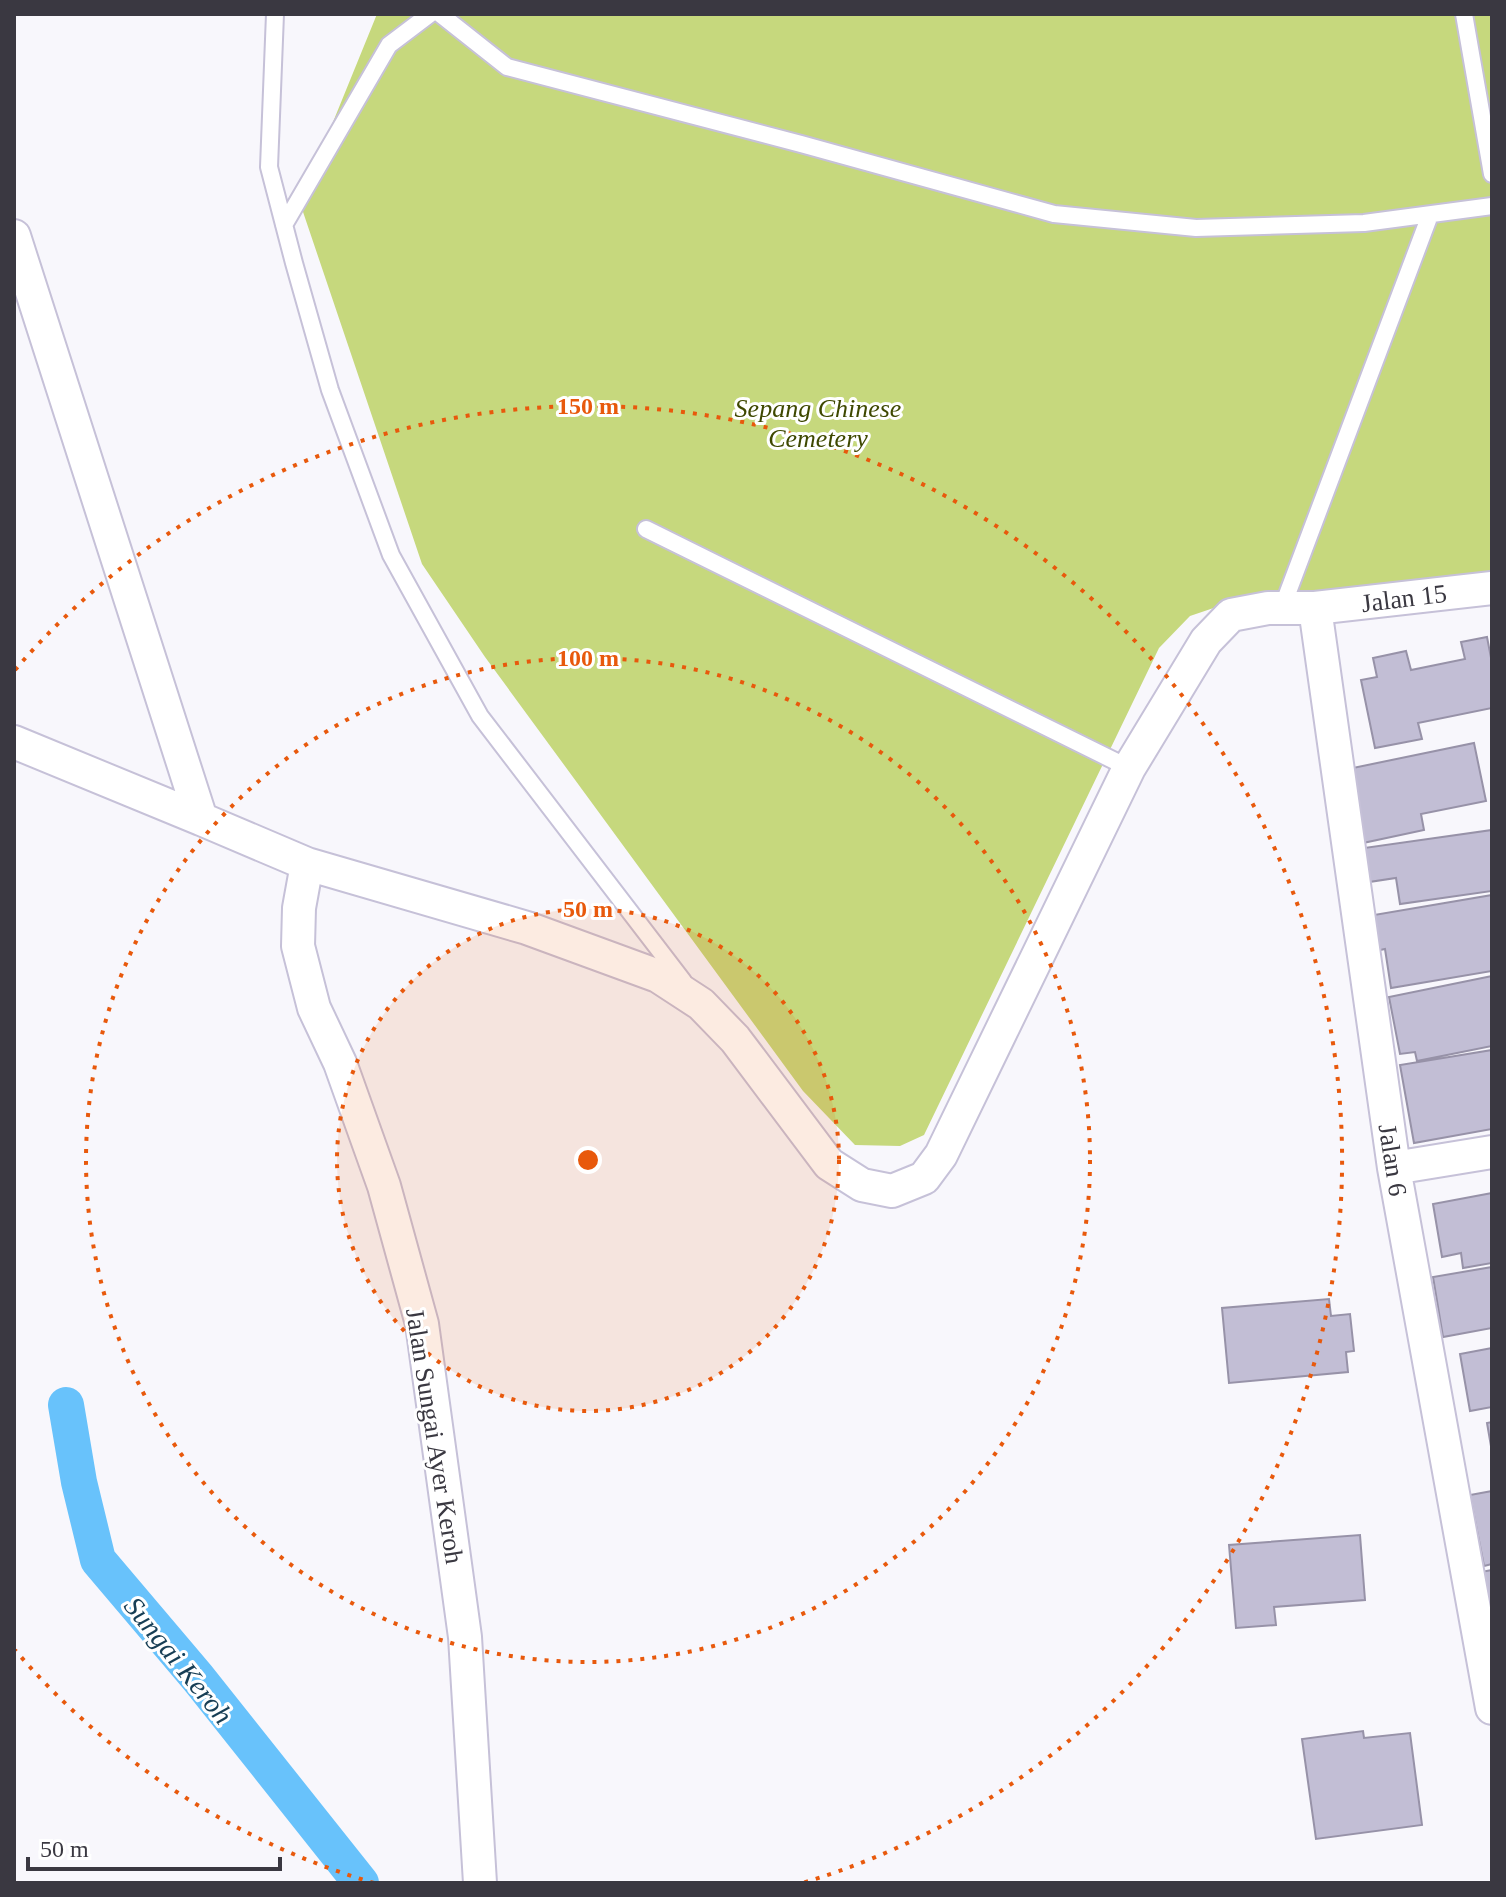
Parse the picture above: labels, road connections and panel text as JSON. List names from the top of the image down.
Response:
{
  "streets": {
    "street": ["Jalan 15", "Jalan 6", "Jalan Sungai Ayer Keroh"]
  },
  "crossings": [
    ["Jalan 15", "Jalan 6"],
    ["Jalan 15", "Jalan Sungai Ayer Keroh"]
  ],
  "water": ["Sungai Keroh"],
  "parks": ["Sepang Chinese Cemetery"],
  "scale_bar": "50 m",
  "rings": ["150 m", "100 m", "50 m"]
}
